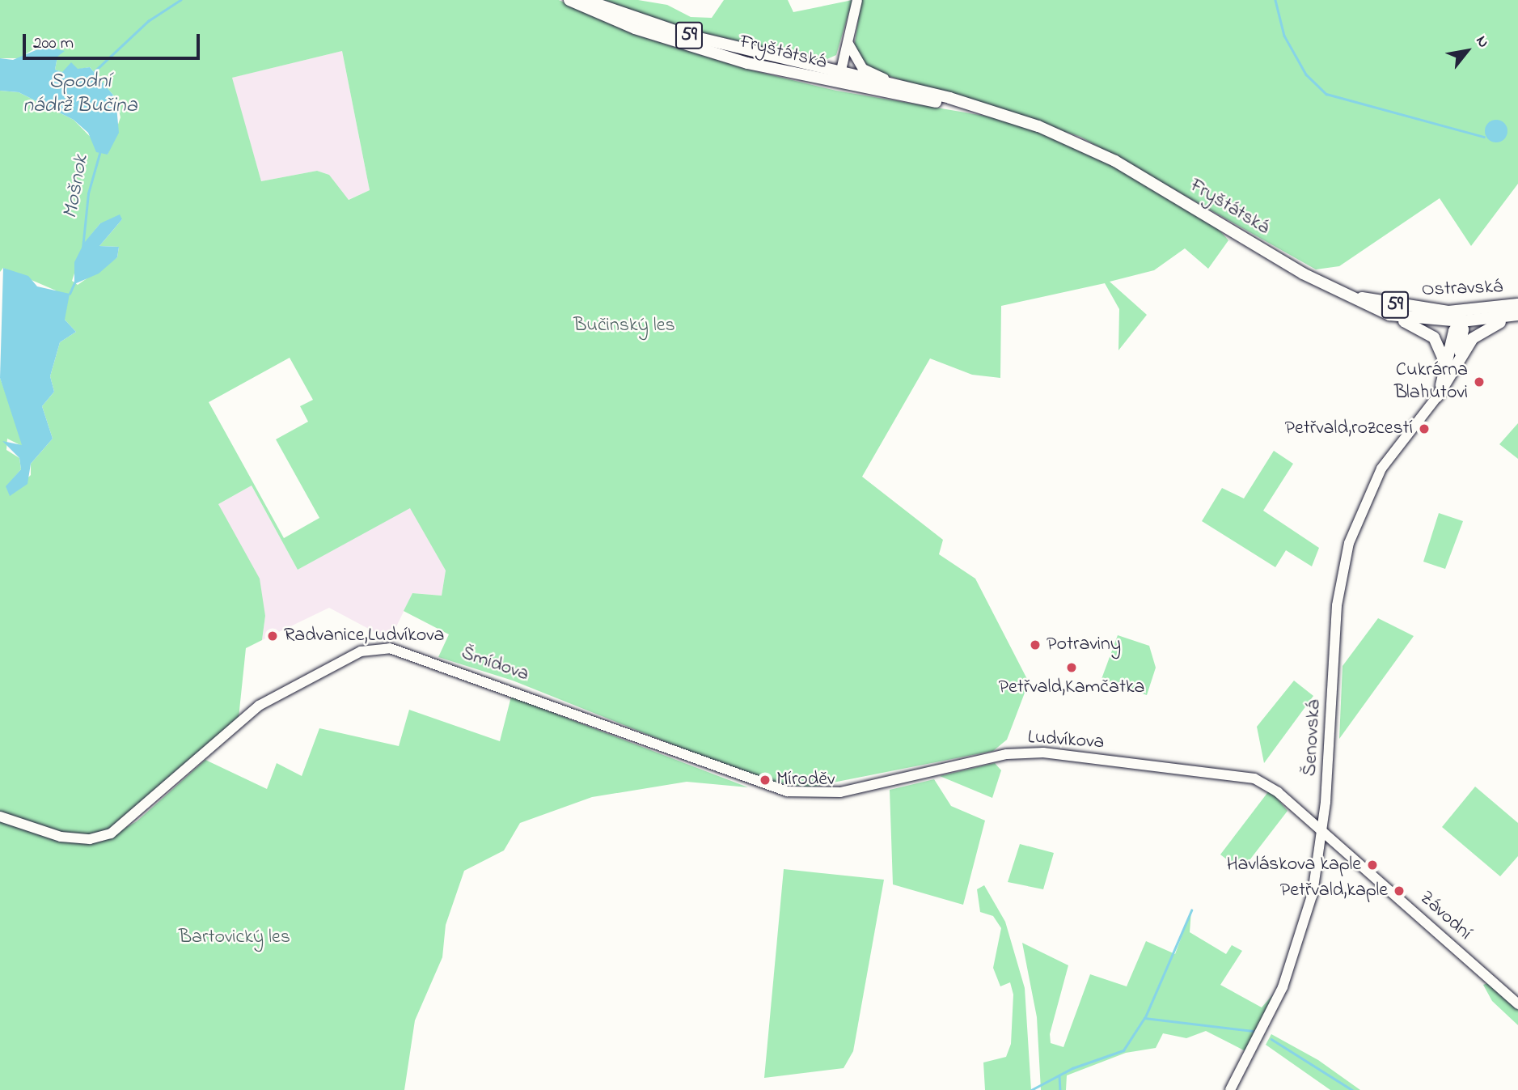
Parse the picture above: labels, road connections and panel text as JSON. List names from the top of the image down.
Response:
{
  "streets": {
    "main road": ["59", "Fryštátská", "Ostravská"],
    "street": [
      "Šmídova",
      "Šenovská",
      "Ludvíkova",
      "Závodní"
    ]
  },
  "crossings": [
    ["Fryštátská", "Ostravská"],
    ["Šmídova", "Ludvíkova"],
    ["Šenovská", "Ludvíkova"],
    ["Šenovská", "Závodní"],
    ["Ludvíkova", "Závodní"]
  ],
  "water": ["Spodní nádrž Bučina", "Mošnok"],
  "parks": ["Bučinský les", "Bartovický les"],
  "places": [
    "Cukrárna Blahutovi",
    "Petřvald,rozcestí",
    "Radvanice,Ludvíkova",
    "Potraviny",
    "Petřvald,Kamčatka",
    "Míroděv",
    "Havláskova kaple",
    "Petřvald,kaple"
  ],
  "scale_bar": "200 m",
  "north": "top right"
}
